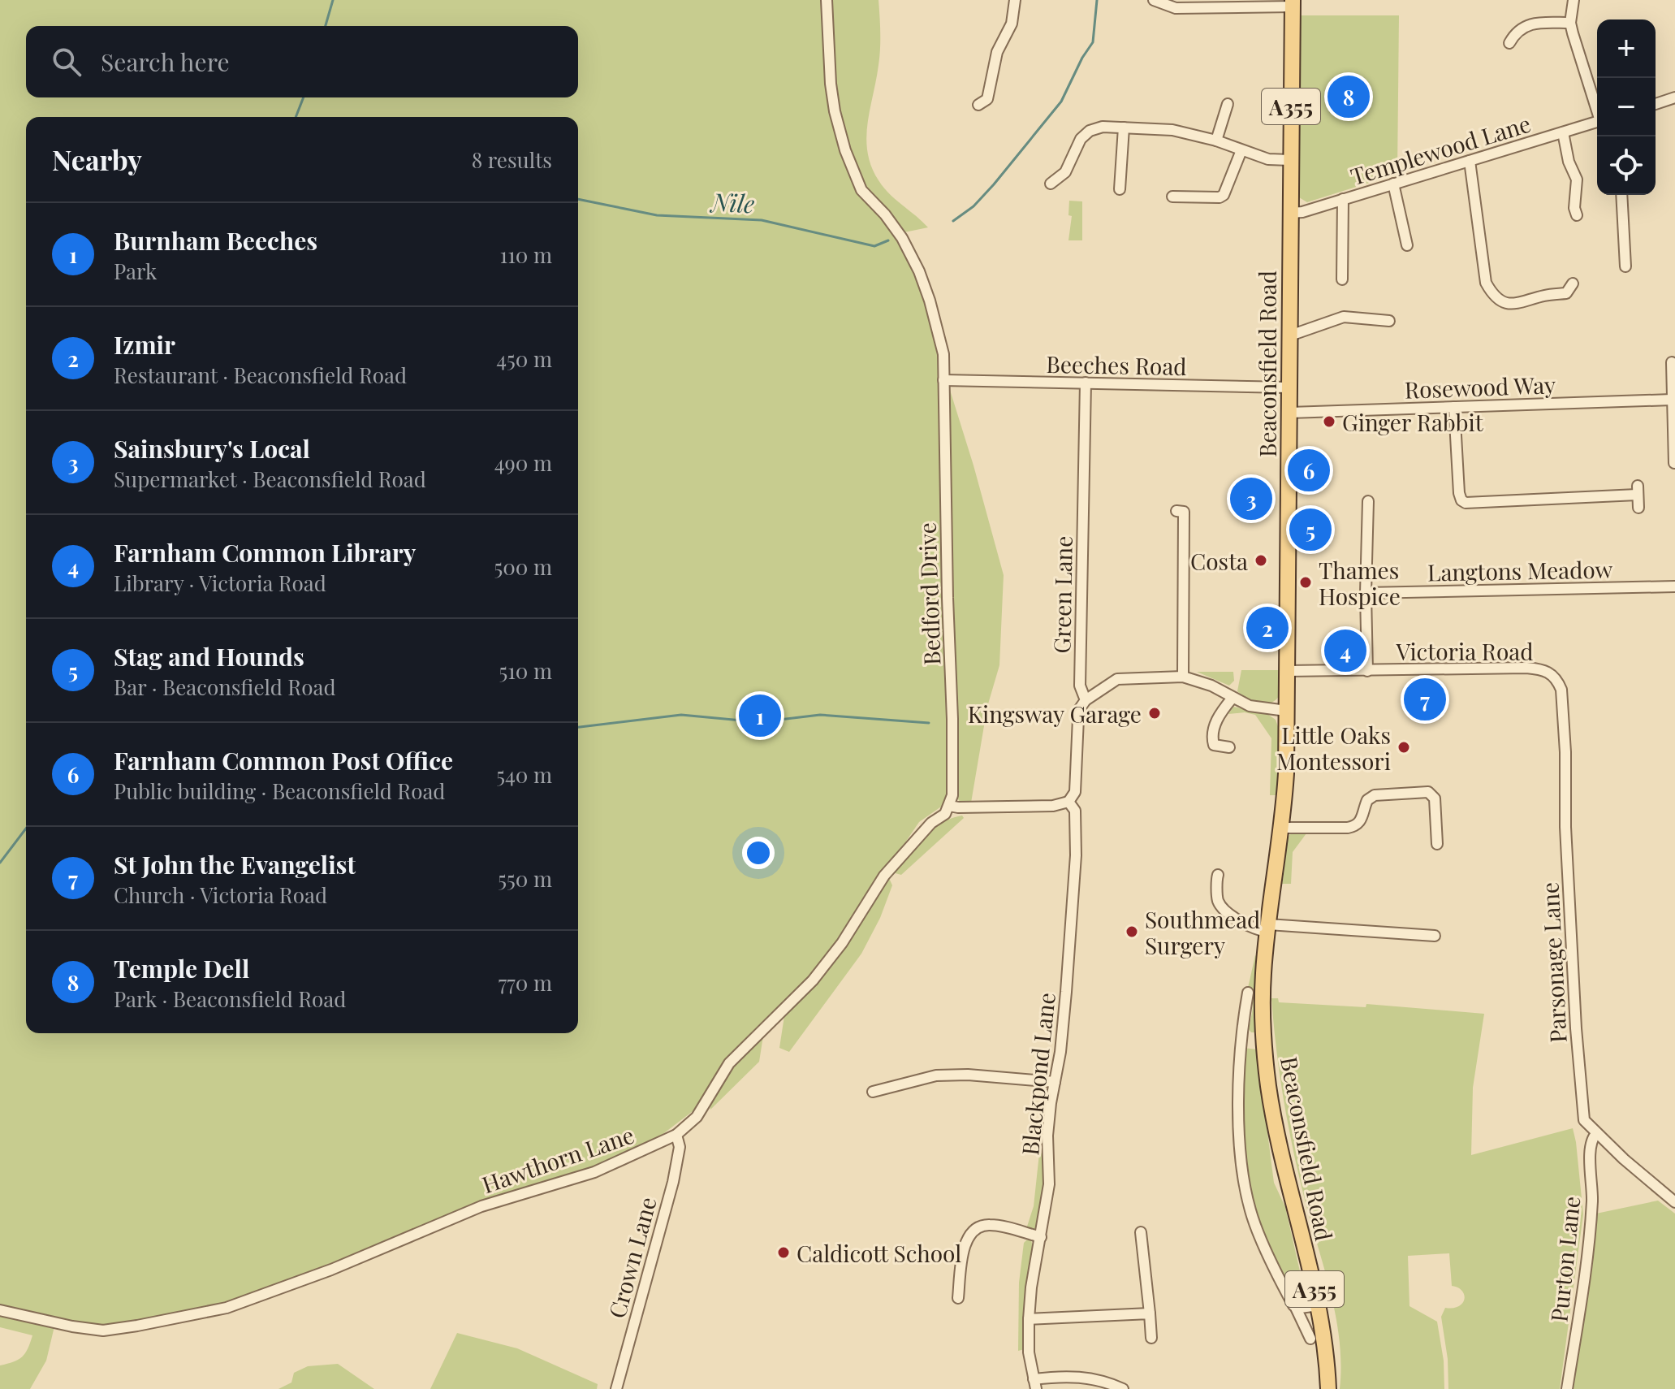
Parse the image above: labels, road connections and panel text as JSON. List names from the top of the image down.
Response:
{
  "streets": {
    "main road": ["A355", "Beaconsfield Road"],
    "street": [
      "Templewood Lane",
      "Beeches Road",
      "Rosewood Way",
      "Langtons Meadow",
      "Bedford Drive",
      "Green Lane",
      "Victoria Road",
      "Parsonage Lane",
      "Blackpond Lane",
      "Hawthorn Lane",
      "Crown Lane",
      "Purton Lane"
    ]
  },
  "crossings": [
    ["Templewood Lane", "Beaconsfield Road"],
    ["Beaconsfield Road", "Beeches Road"],
    ["Beaconsfield Road", "Rosewood Way"],
    ["Beaconsfield Road", "Victoria Road"],
    ["Beeches Road", "Bedford Drive"],
    ["Beeches Road", "Green Lane"],
    ["Bedford Drive", "Hawthorn Lane"],
    ["Green Lane", "Blackpond Lane"],
    ["Victoria Road", "Parsonage Lane"],
    ["Parsonage Lane", "Purton Lane"],
    ["Hawthorn Lane", "Crown Lane"]
  ],
  "water": ["Nile"],
  "places": [
    "Ginger Rabbit",
    "Costa",
    "Thames Hospice",
    "Kingsway Garage",
    "Little Oaks Montessori",
    "Southmead Surgery",
    "Caldicott School"
  ],
  "page": {
    "map_buttons": ["+", "−"],
    "search": "Search here",
    "pins": [
      "8",
      "6",
      "3",
      "5",
      "2",
      "4",
      "7",
      "1"
    ],
    "heading": ["Nearby", "8 results"],
    "list": [
      {
        "mark": "1",
        "name": "Burnham Beeches",
        "note": "Park",
        "value": "110 m"
      },
      {
        "mark": "2",
        "name": "Izmir",
        "note": "Restaurant · Beaconsfield Road",
        "value": "450 m"
      },
      {
        "mark": "3",
        "name": "Sainsbury's Local",
        "note": "Supermarket · Beaconsfield Road",
        "value": "490 m"
      },
      {
        "mark": "4",
        "name": "Farnham Common Library",
        "note": "Library · Victoria Road",
        "value": "500 m"
      },
      {
        "mark": "5",
        "name": "Stag and Hounds",
        "note": "Bar · Beaconsfield Road",
        "value": "510 m"
      },
      {
        "mark": "6",
        "name": "Farnham Common Post Office",
        "note": "Public building · Beaconsfield Road",
        "value": "540 m"
      },
      {
        "mark": "7",
        "name": "St John the Evangelist",
        "note": "Church · Victoria Road",
        "value": "550 m"
      },
      {
        "mark": "8",
        "name": "Temple Dell",
        "note": "Park · Beaconsfield Road",
        "value": "770 m"
      }
    ]
  }
}
